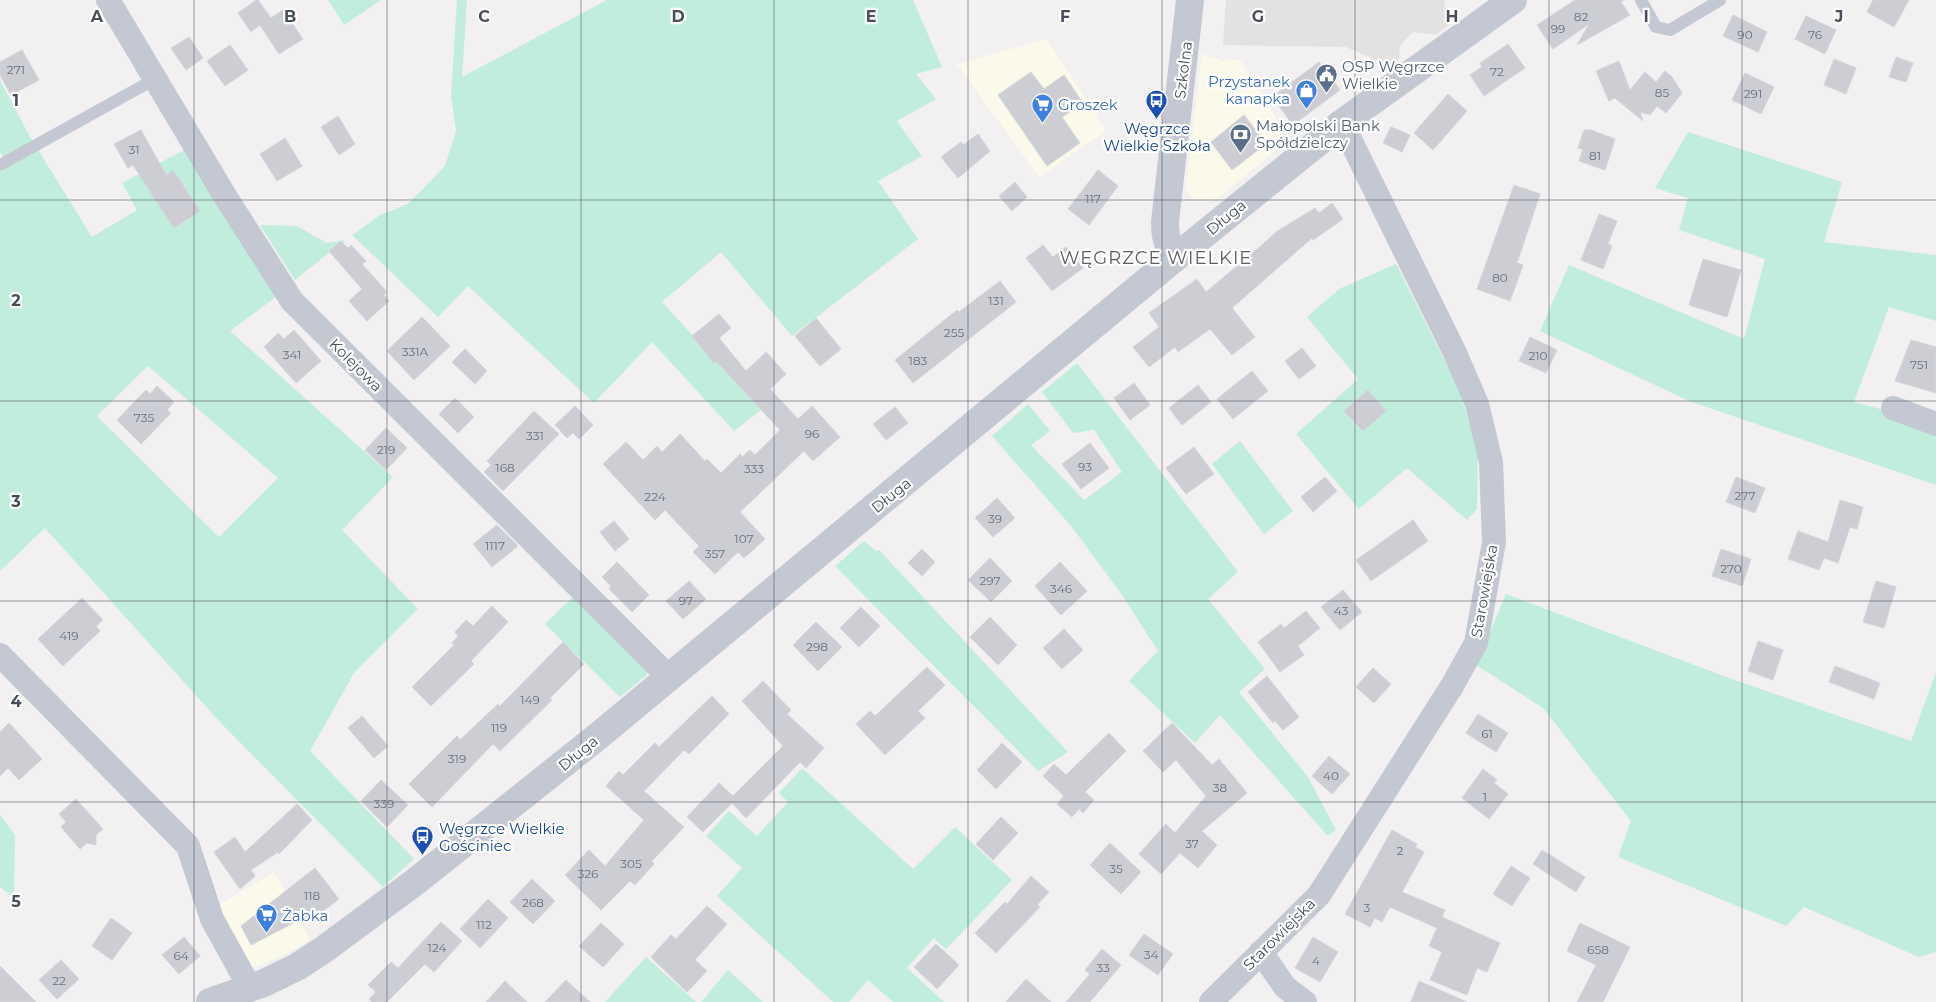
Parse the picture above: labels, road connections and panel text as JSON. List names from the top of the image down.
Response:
{
  "streets": {
    "street": [
      "Szkolna",
      "Długa",
      "Kolejowa",
      "Starowiejska"
    ]
  },
  "crossings": [
    ["Szkolna", "Długa"],
    ["Długa", "Kolejowa"],
    ["Długa", "Starowiejska"]
  ],
  "districts": ["WĘGRZCE WIELKIE"],
  "places": {
    "public building": ["OSP Węgrzce Wielkie"],
    "shop": ["Przystanek kanapka"],
    "bus stop": ["Węgrzce Wielkie Szkoła", "Węgrzce Wielkie Gościniec"],
    "supermarket": ["Groszek", "Żabka"],
    "bank": ["Małopolski Bank Spółdzielczy"]
  },
  "house_numbers": [
    "82",
    "99",
    "90",
    "76",
    "271",
    "72",
    "85",
    "291",
    "31",
    "81",
    "117",
    "80",
    "131",
    "255",
    "331A",
    "341",
    "210",
    "183",
    "751",
    "735",
    "96",
    "331",
    "219",
    "93",
    "168",
    "333",
    "277",
    "224",
    "39",
    "107",
    "1117",
    "357",
    "270",
    "297",
    "346",
    "97",
    "43",
    "419",
    "298",
    "149",
    "119",
    "61",
    "319",
    "40",
    "38",
    "1",
    "339",
    "37",
    "2",
    "305",
    "35",
    "326",
    "118",
    "268",
    "3",
    "112",
    "124",
    "658",
    "34",
    "64",
    "4",
    "33",
    "22"
  ],
  "grid": {
    "columns": [
      "A",
      "B",
      "C",
      "D",
      "E",
      "F",
      "G",
      "H",
      "I",
      "J"
    ],
    "rows": [
      "1",
      "2",
      "3",
      "4",
      "5"
    ]
  }
}
